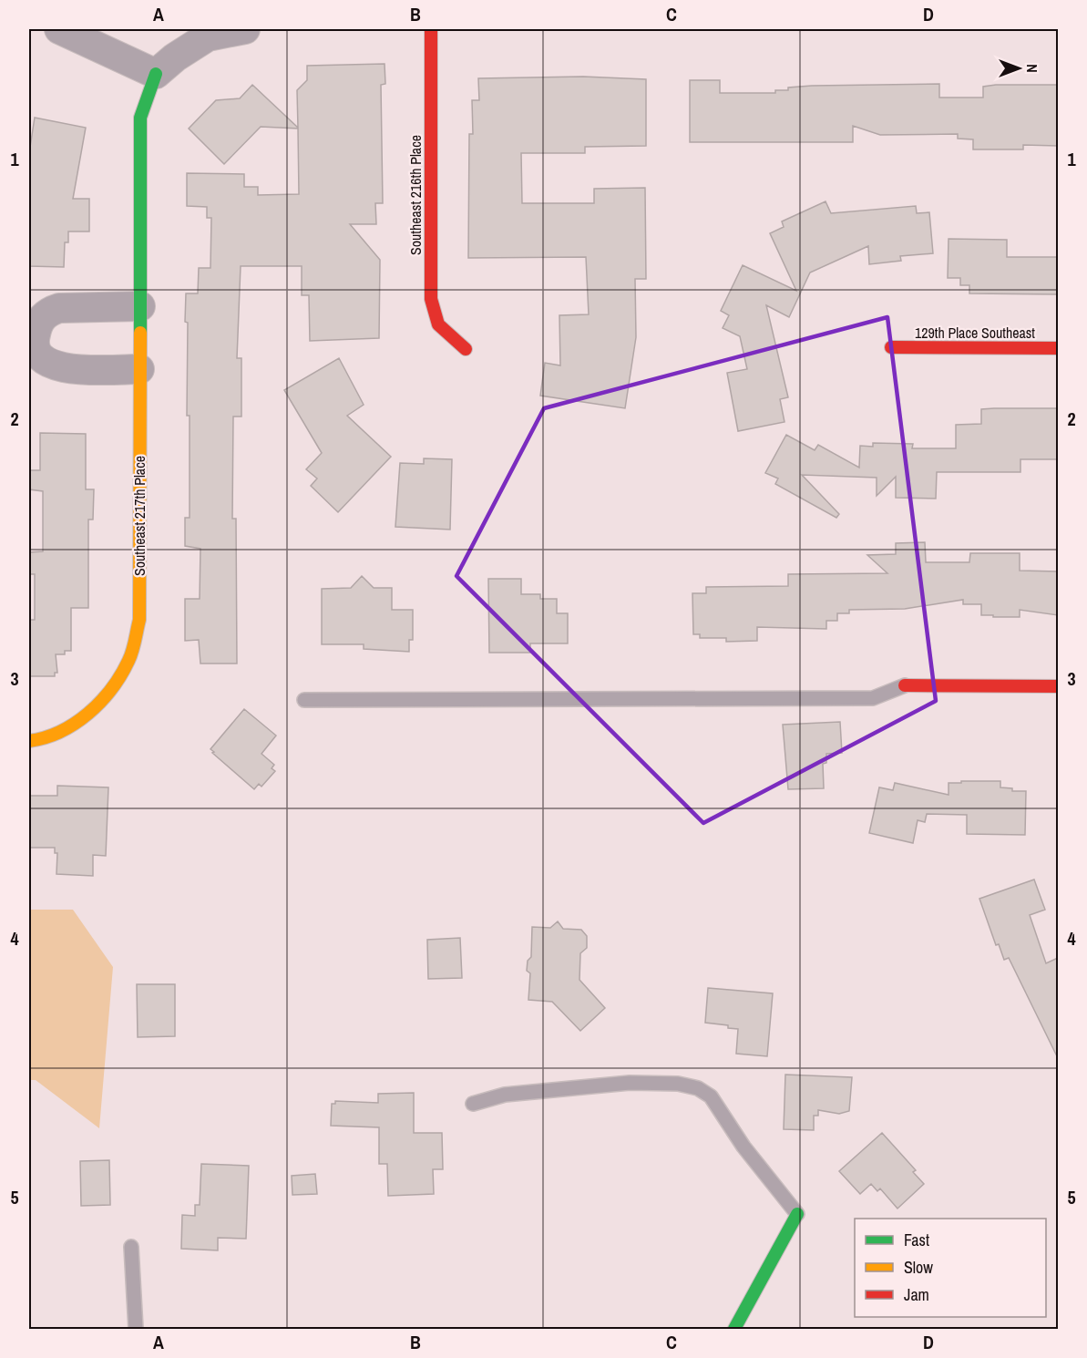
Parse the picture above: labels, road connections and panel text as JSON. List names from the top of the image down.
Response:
{
  "streets": {
    "street": ["Southeast 216th Place", "129th Place Southeast", "Southeast 217th Place"]
  },
  "legend": ["Fast", "Slow", "Jam"],
  "north": "right",
  "grid": {
    "columns": [
      "A",
      "B",
      "C",
      "D"
    ],
    "rows": [
      "1",
      "2",
      "3",
      "4",
      "5"
    ]
  }
}
